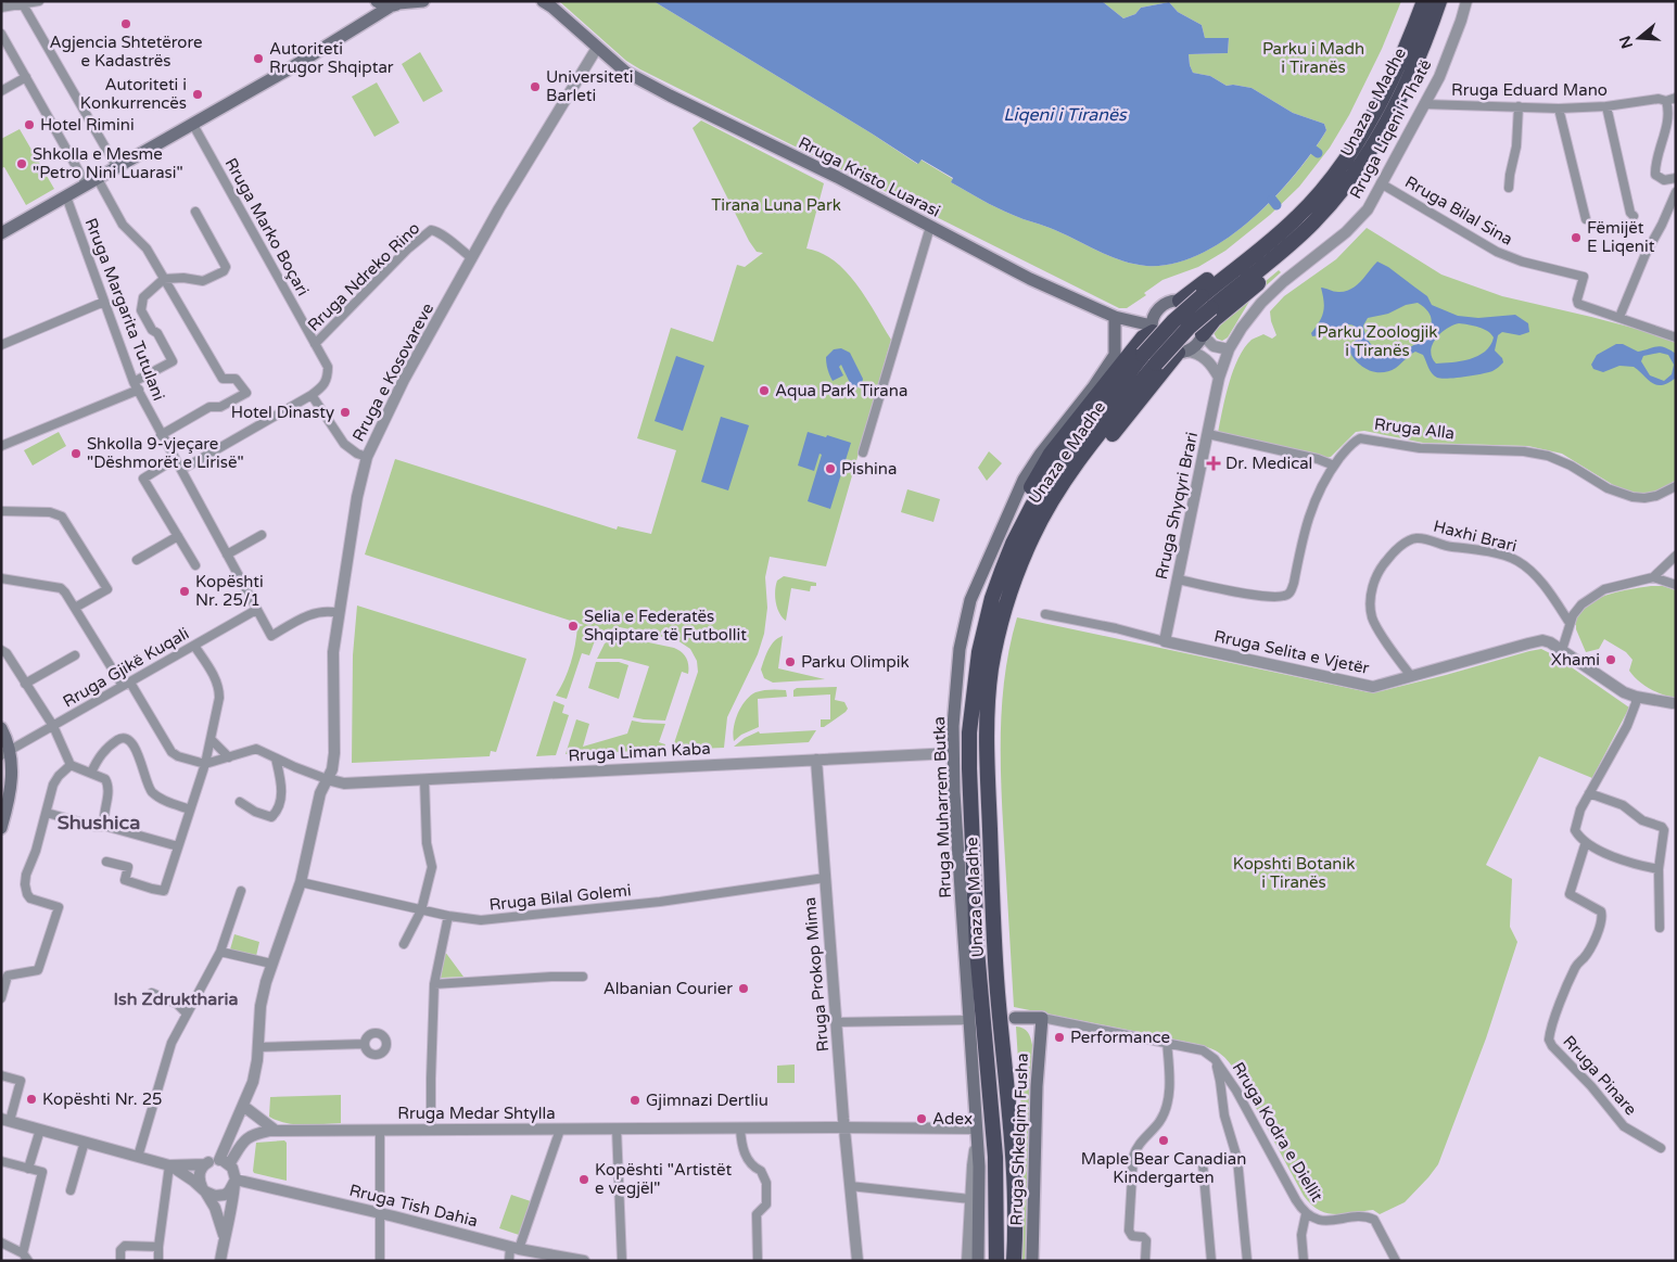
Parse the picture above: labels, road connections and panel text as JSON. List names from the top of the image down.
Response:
{
  "streets": {
    "highway": ["Unaza e Madhe"],
    "main road": [
      "Rruga Kristo Luarasi",
      "Rruga Muharrem Butka",
      "Rruga Kodra e Diellit",
      "Rruga Shkelqim Fusha"
    ],
    "street": [
      "Rruga Eduard Mano",
      "Rruga Liqeni i Thatë",
      "Rruga Bilal Sina",
      "Rruga Marko Boçari",
      "Rruga Ndreko Rino",
      "Rruga Margarita Tutulani",
      "Rruga e Kosovareve",
      "Rruga Alla",
      "Rruga Shyqyri Brari",
      "Haxhi Brari",
      "Rruga Selita e Vjetër",
      "Rruga Gjikë Kuqali",
      "Rruga Liman Kaba",
      "Rruga Bilal Golemi",
      "Rruga Prokop Mima",
      "Rruga Pinare",
      "Rruga Medar Shtylla",
      "Rruga Tish Dahia"
    ]
  },
  "crossings": [
    ["Rruga Eduard Mano", "Rruga Liqeni i Thatë"],
    ["Rruga Liqeni i Thatë", "Rruga Bilal Sina"],
    ["Rruga Liqeni i Thatë", "Rruga Shyqyri Brari"],
    ["Rruga Kristo Luarasi", "Rruga e Kosovareve"],
    ["Rruga Kristo Luarasi", "Rruga Muharrem Butka"],
    ["Rruga Marko Boçari", "Rruga Ndreko Rino"],
    ["Rruga Ndreko Rino", "Rruga Margarita Tutulani"],
    ["Rruga Ndreko Rino", "Rruga e Kosovareve"],
    ["Rruga Margarita Tutulani", "Rruga e Kosovareve"],
    ["Rruga Margarita Tutulani", "Rruga Gjikë Kuqali"],
    ["Rruga e Kosovareve", "Rruga Liman Kaba"],
    ["Rruga e Kosovareve", "Rruga Bilal Golemi"],
    ["Rruga e Kosovareve", "Rruga Medar Shtylla"],
    ["Rruga e Kosovareve", "Rruga Tish Dahia"],
    ["Rruga Alla", "Rruga Shyqyri Brari"],
    ["Rruga Shyqyri Brari", "Rruga Selita e Vjetër"],
    ["Haxhi Brari", "Rruga Selita e Vjetër"],
    ["Rruga Liman Kaba", "Rruga Muharrem Butka"],
    ["Rruga Liman Kaba", "Rruga Prokop Mima"],
    ["Rruga Muharrem Butka", "Rruga Medar Shtylla"],
    ["Rruga Bilal Golemi", "Rruga Prokop Mima"],
    ["Rruga Prokop Mima", "Rruga Medar Shtylla"],
    ["Rruga Medar Shtylla", "Rruga Tish Dahia"],
    ["Rruga Kodra e Diellit", "Rruga Shkelqim Fusha"]
  ],
  "districts": ["Shushica", "Ish Zdruktharia"],
  "water": ["Liqeni i Tiranës"],
  "parks": [
    "Parku i Madh i Tiranës",
    "Tirana Luna Park",
    "Parku Zoologjik i Tiranës",
    "Kopshti Botanik i Tiranës"
  ],
  "places": {
    "other": [
      "Agjencia Shtetërore e Kadastrës",
      "Autoriteti Rrugor Shqiptar",
      "Universiteti Barleti",
      "Autoriteti i Konkurrencës",
      "Hotel Rimini",
      "Shkolla e Mesme \"Petro Nini Luarasi\"",
      "Fëmijët E Liqenit",
      "Aqua Park Tirana",
      "Hotel Dinasty",
      "Shkolla 9-vjeçare \"Dëshmorët e Lirisë\"",
      "Pishina",
      "Kopështi Nr. 25/1",
      "Selia e Federatës Shqiptare të Futbollit",
      "Xhami",
      "Parku Olimpik",
      "Albanian Courier",
      "Performance",
      "Kopështi Nr. 25",
      "Gjimnazi Dertliu",
      "Adex",
      "Maple Bear Canadian Kindergarten",
      "Kopështi \"Artistët e vegjël\""
    ],
    "health": ["Dr. Medical"]
  },
  "north": "left"
}
